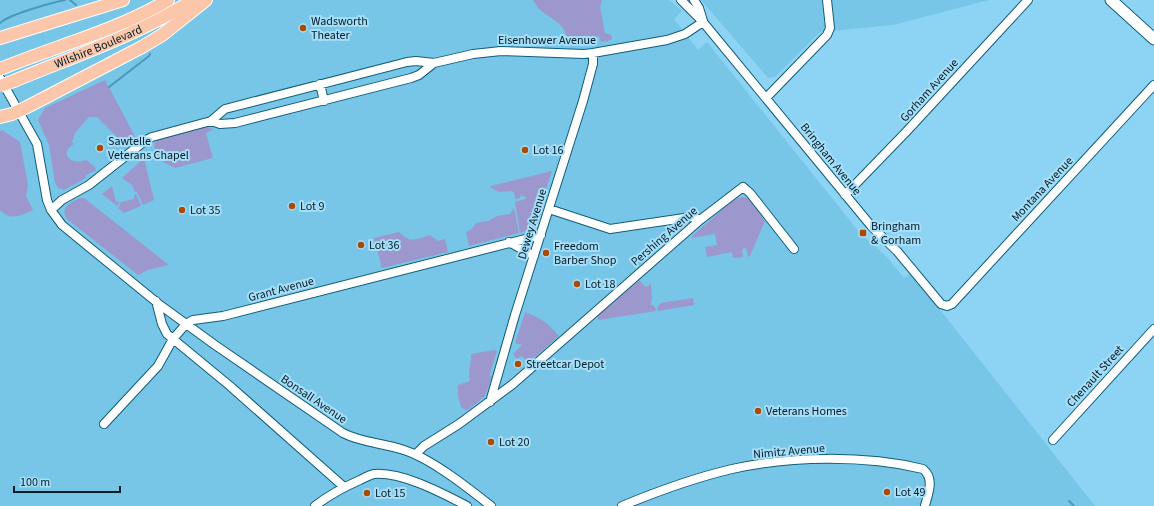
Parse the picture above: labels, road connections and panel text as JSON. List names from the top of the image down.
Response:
{
  "streets": {
    "main road": ["Wilshire Boulevard"],
    "street": [
      "Eisenhower Avenue",
      "Gorham Avenue",
      "Bringham Avenue",
      "Montana Avenue",
      "Dewey Avenue",
      "Pershing Avenue",
      "Grant Avenue",
      "Chenault Street",
      "Bonsall Avenue",
      "Nimitz Avenue"
    ]
  },
  "crossings": [
    ["Eisenhower Avenue", "Bringham Avenue"],
    ["Eisenhower Avenue", "Dewey Avenue"],
    ["Eisenhower Avenue", "Bonsall Avenue"],
    ["Gorham Avenue", "Bringham Avenue"],
    ["Bringham Avenue", "Montana Avenue"],
    ["Dewey Avenue", "Pershing Avenue"],
    ["Dewey Avenue", "Grant Avenue"],
    ["Pershing Avenue", "Bonsall Avenue"],
    ["Grant Avenue", "Bonsall Avenue"]
  ],
  "places": {
    "other": [
      "Wadsworth Theater",
      "Sawtelle Veterans Chapel",
      "Lot 16",
      "Lot 9",
      "Lot 35",
      "Lot 36",
      "Freedom Barber Shop",
      "Lot 18",
      "Streetcar Depot",
      "Veterans Homes",
      "Lot 20",
      "Lot 49",
      "Lot 15"
    ],
    "transit": ["Bringham & Gorham"]
  },
  "scale_bar": "100 m"
}
